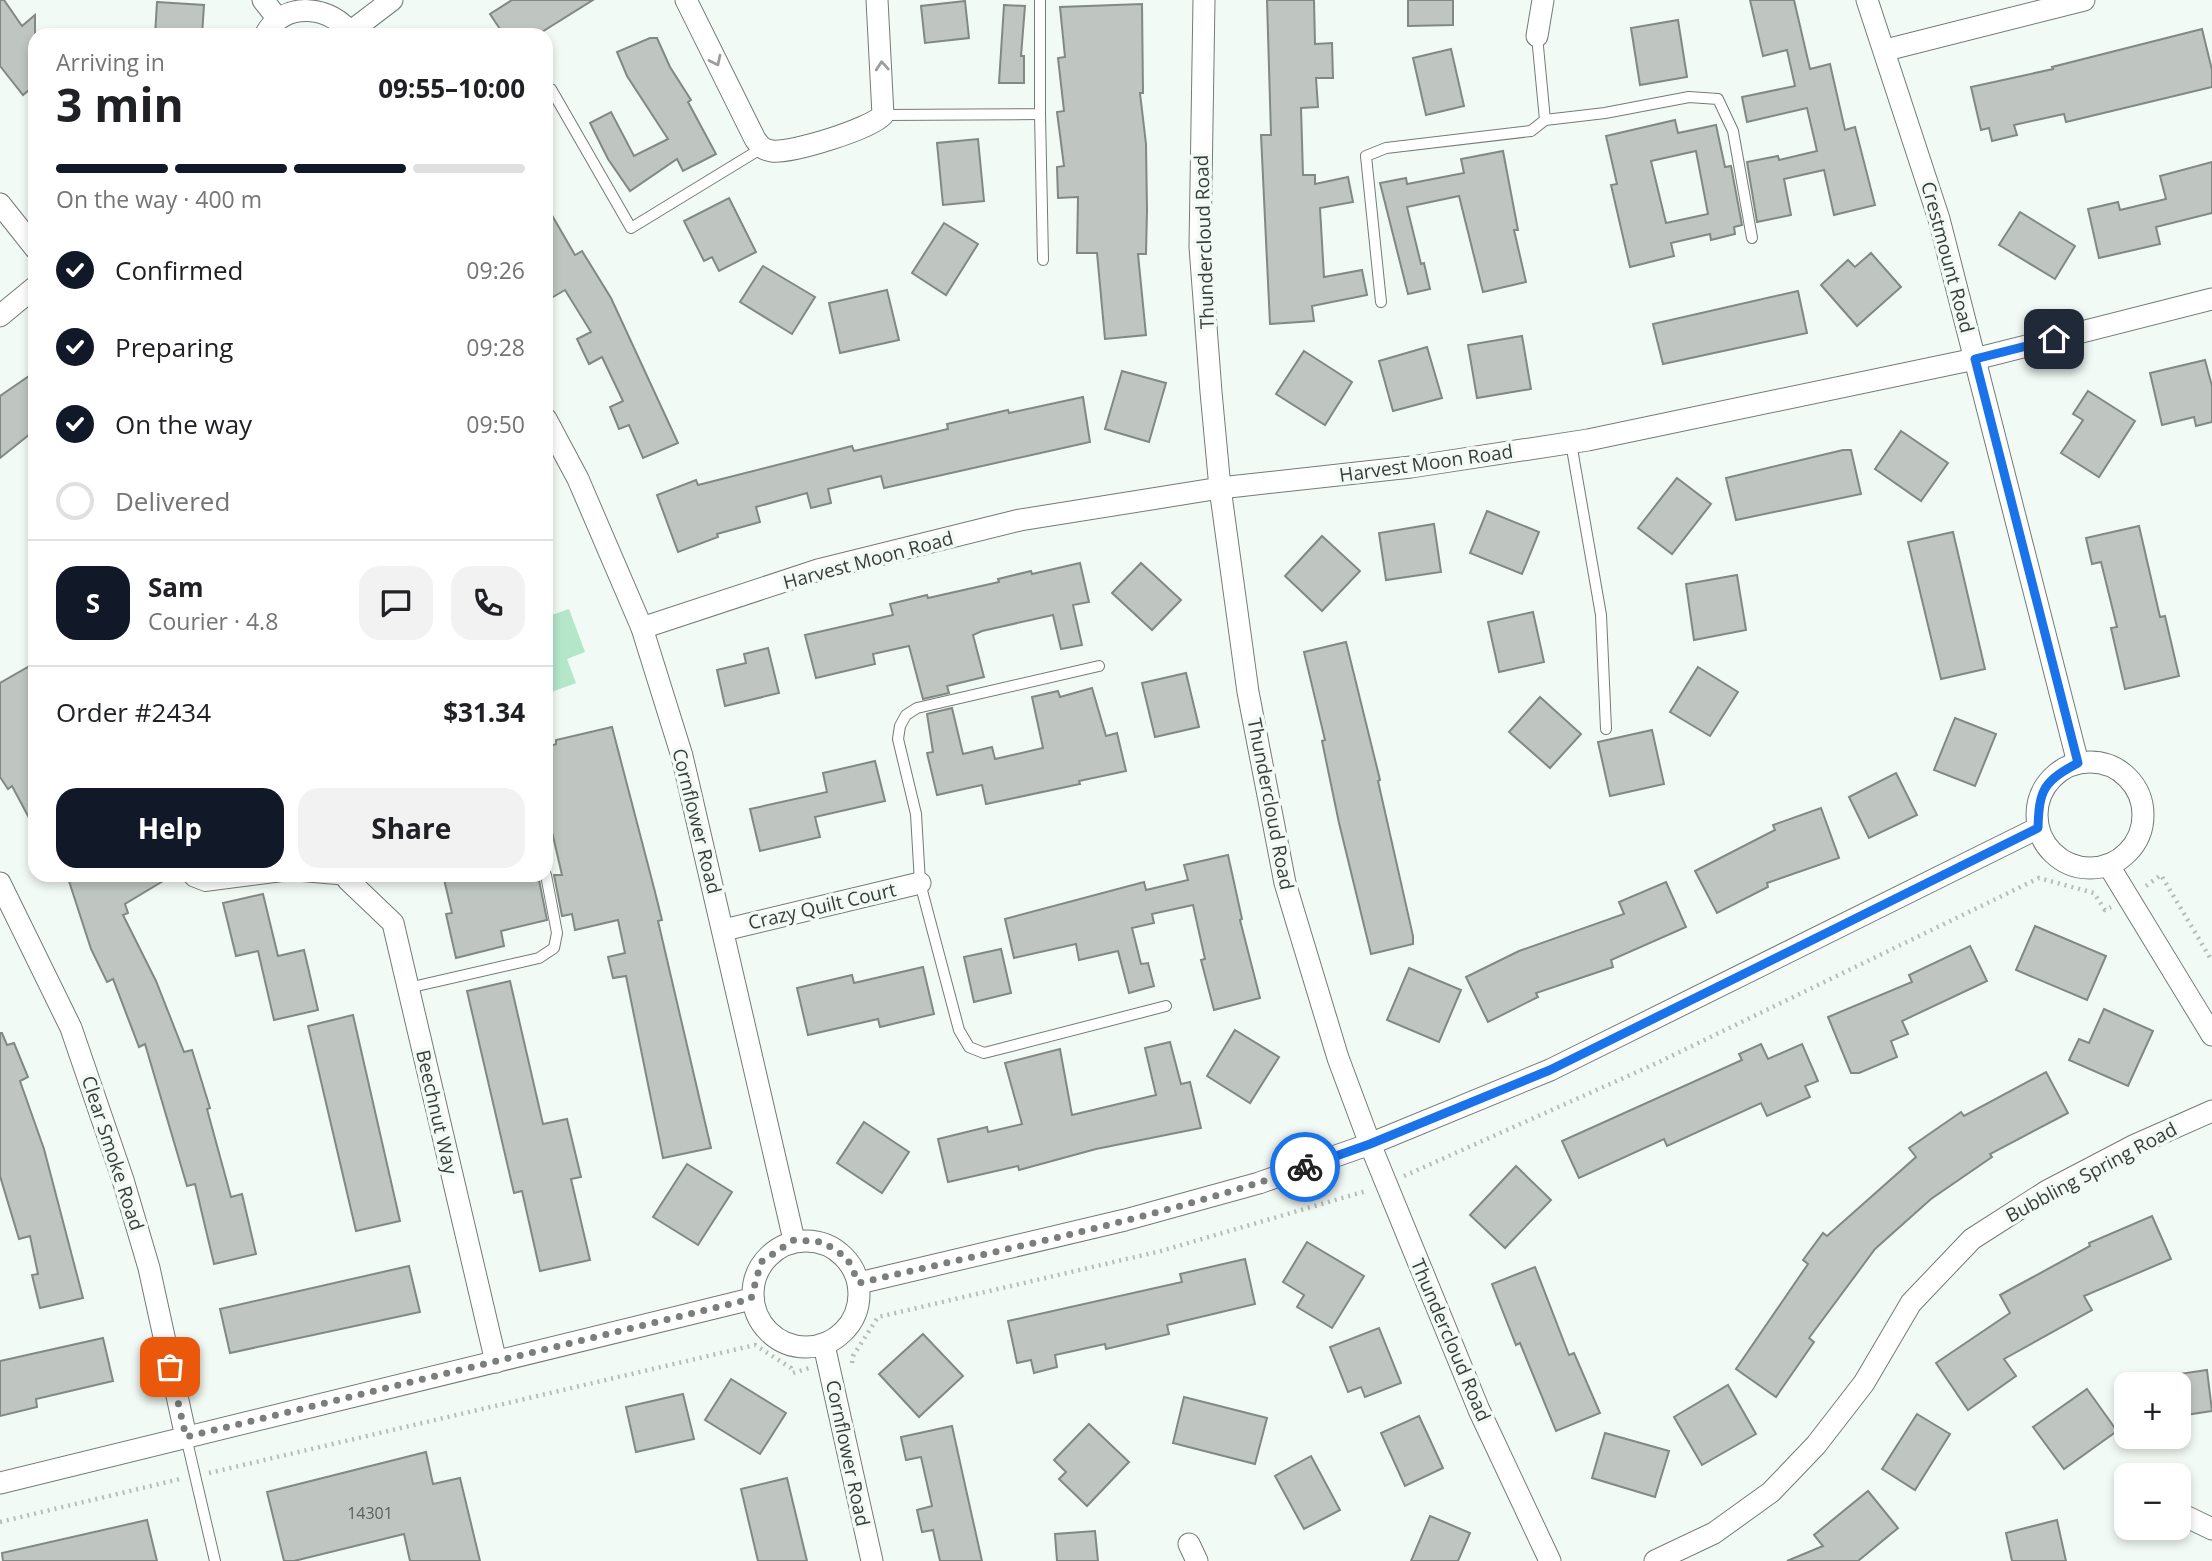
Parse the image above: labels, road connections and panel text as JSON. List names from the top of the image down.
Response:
{
  "streets": {
    "street": [
      "Thundercloud Road",
      "Crestmount Road",
      "Harvest Moon Road",
      "Cornflower Road",
      "Crazy Quilt Court",
      "Beechnut Way",
      "Clear Smoke Road",
      "Bubbling Spring Road"
    ]
  },
  "crossings": [
    ["Thundercloud Road", "Harvest Moon Road"],
    ["Crestmount Road", "Harvest Moon Road"],
    ["Harvest Moon Road", "Cornflower Road"],
    ["Cornflower Road", "Crazy Quilt Court"]
  ],
  "house_numbers": ["14301"],
  "page": {
    "heading": ["3 min", "Arriving in", "09:55–10:00"],
    "panel": [
      "Sam",
      "Courier · 4.8",
      "Order #2434",
      "$31.34"
    ],
    "bar": "On the way · 400 m",
    "list": [
      ["Confirmed", "09:26"],
      ["Preparing", "09:28"],
      ["On the way", "09:50"],
      "Delivered"
    ],
    "round": "S",
    "buttons": ["Help", "Share"],
    "map_buttons": ["+", "−"]
  }
}
